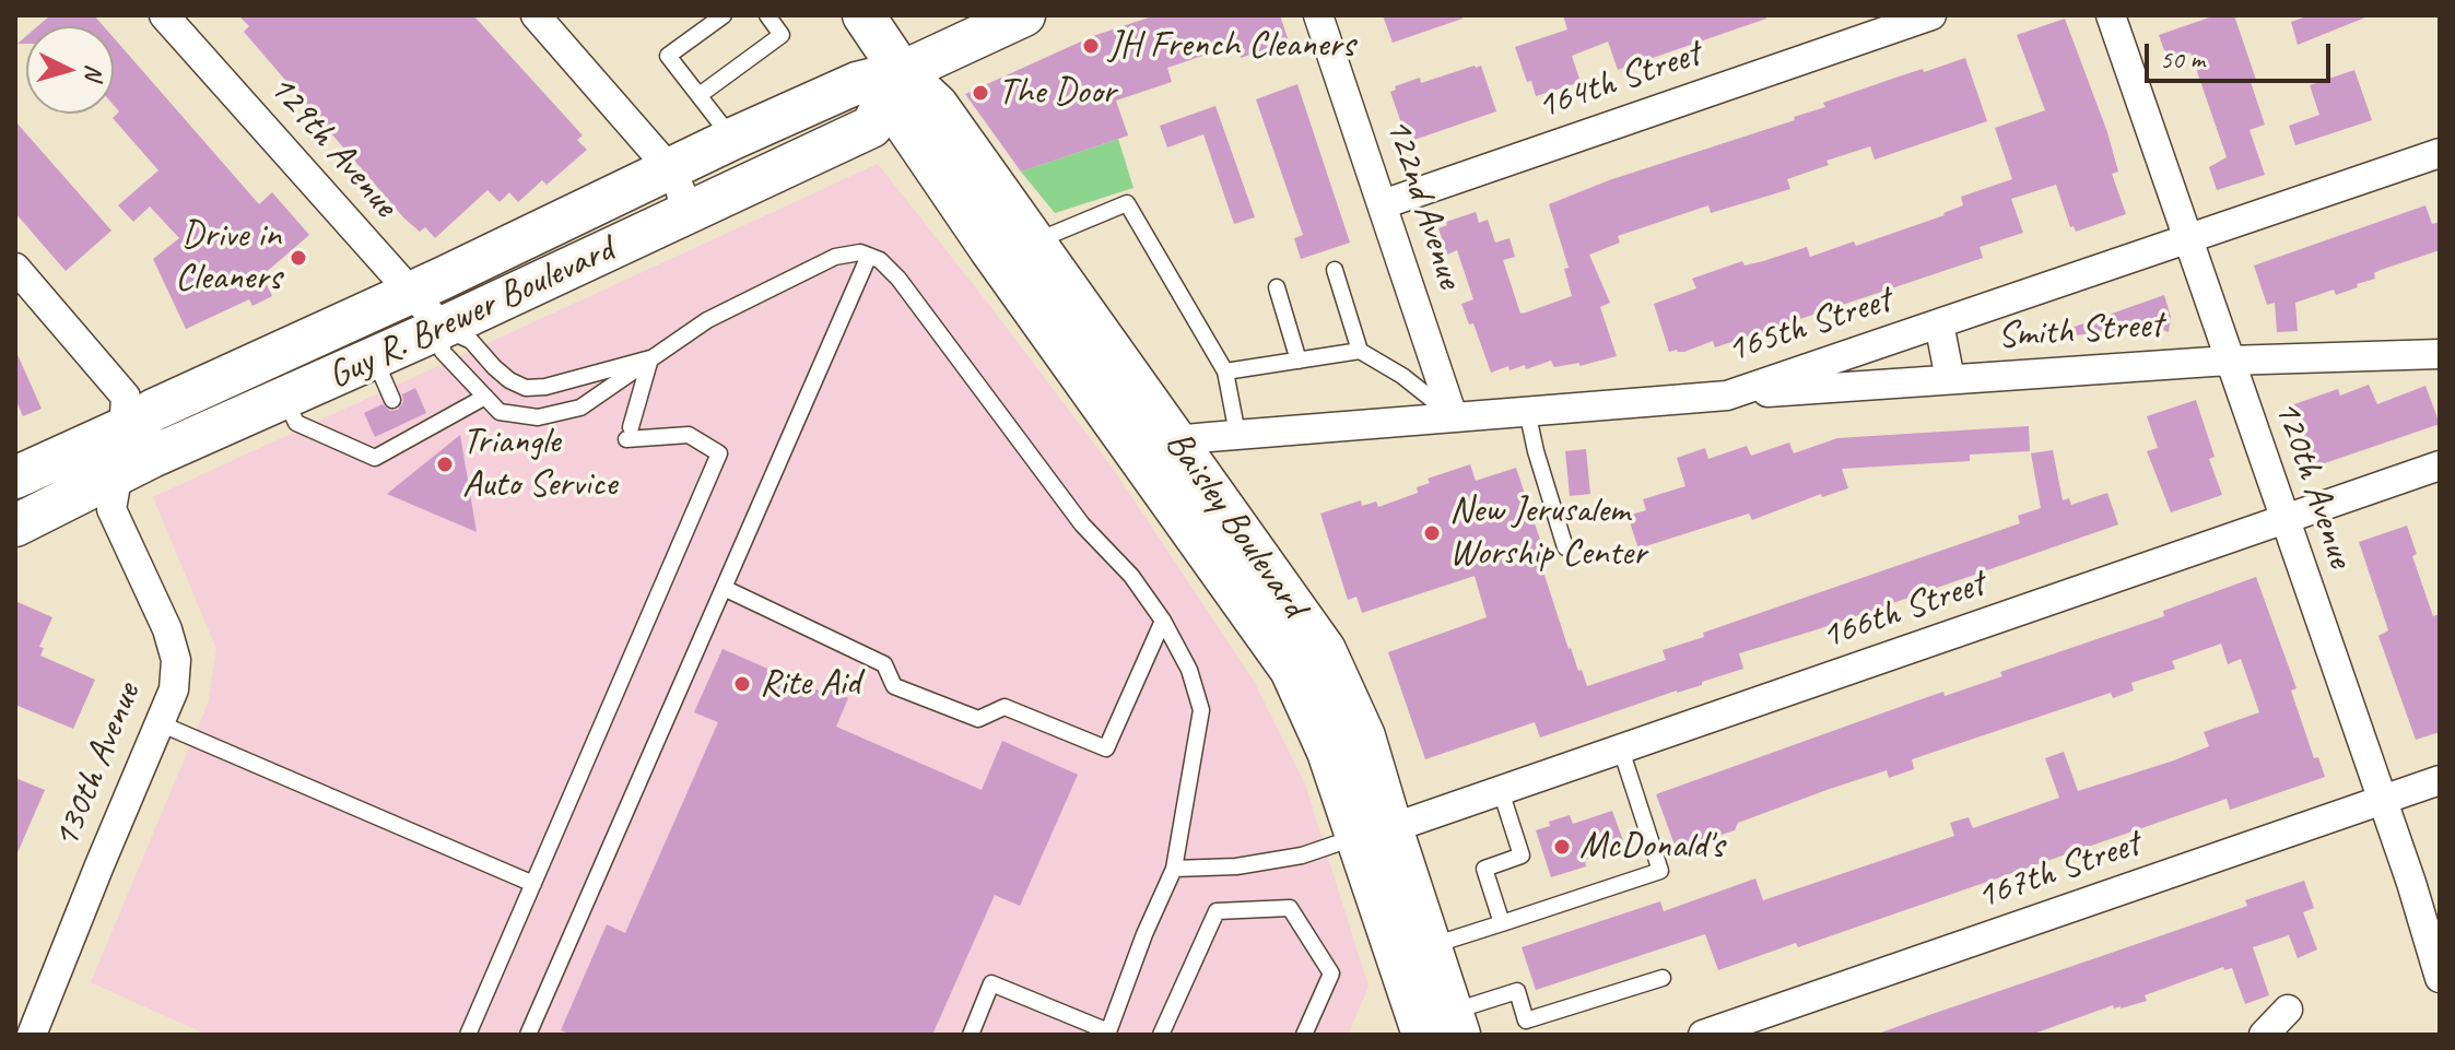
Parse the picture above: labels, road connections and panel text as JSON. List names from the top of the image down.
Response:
{
  "streets": {
    "main road": ["Guy R. Brewer Boulevard", "Baisley Boulevard"],
    "street": [
      "164th Street",
      "129th Avenue",
      "122nd Avenue",
      "165th Street",
      "Smith Street",
      "120th Avenue",
      "166th Street",
      "130th Avenue",
      "167th Street"
    ]
  },
  "crossings": [
    ["164th Street", "122nd Avenue"],
    ["129th Avenue", "Guy R. Brewer Boulevard"],
    ["122nd Avenue", "165th Street"],
    ["Guy R. Brewer Boulevard", "Baisley Boulevard"],
    ["Guy R. Brewer Boulevard", "130th Avenue"],
    ["165th Street", "Smith Street"],
    ["165th Street", "120th Avenue"],
    ["165th Street", "Baisley Boulevard"],
    ["Smith Street", "120th Avenue"],
    ["120th Avenue", "166th Street"],
    ["120th Avenue", "167th Street"],
    ["Baisley Boulevard", "166th Street"]
  ],
  "places": [
    "JH French Cleaners",
    "The Door",
    "Drive in Cleaners",
    "Triangle Auto Service",
    "New Jerusalem Worship Center",
    "Rite Aid",
    "McDonald's"
  ],
  "scale_bar": "50 m",
  "north": "right"
}
